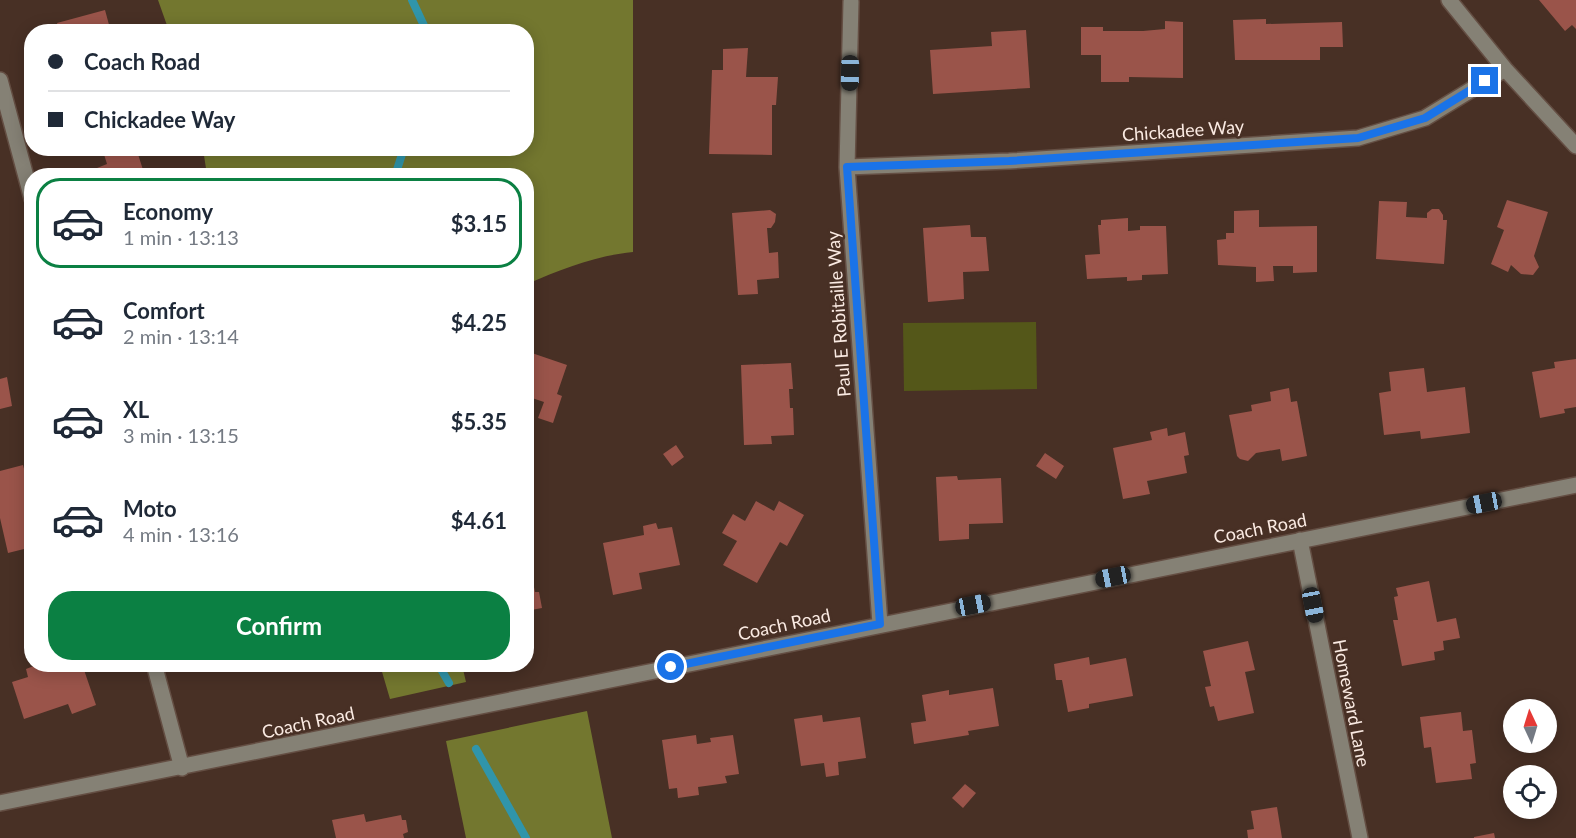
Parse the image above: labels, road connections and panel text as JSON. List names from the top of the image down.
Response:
{
  "streets": {
    "street": [
      "Chickadee Way",
      "Paul E Robitaille Way",
      "Coach Road",
      "Homeward Lane"
    ]
  },
  "crossings": [
    ["Chickadee Way", "Paul E Robitaille Way"],
    ["Paul E Robitaille Way", "Coach Road"],
    ["Coach Road", "Homeward Lane"]
  ],
  "north": "top",
  "page": {
    "banner": ["Coach Road", "Chickadee Way"],
    "list": [
      {
        "name": "Economy",
        "note": "1 min · 13:13",
        "value": "$3.15"
      },
      {
        "name": "Comfort",
        "note": "2 min · 13:14",
        "value": "$4.25"
      },
      {
        "name": "XL",
        "note": "3 min · 13:15",
        "value": "$5.35"
      },
      {
        "name": "Moto",
        "note": "4 min · 13:16",
        "value": "$4.61"
      }
    ],
    "buttons": "Confirm"
  }
}
